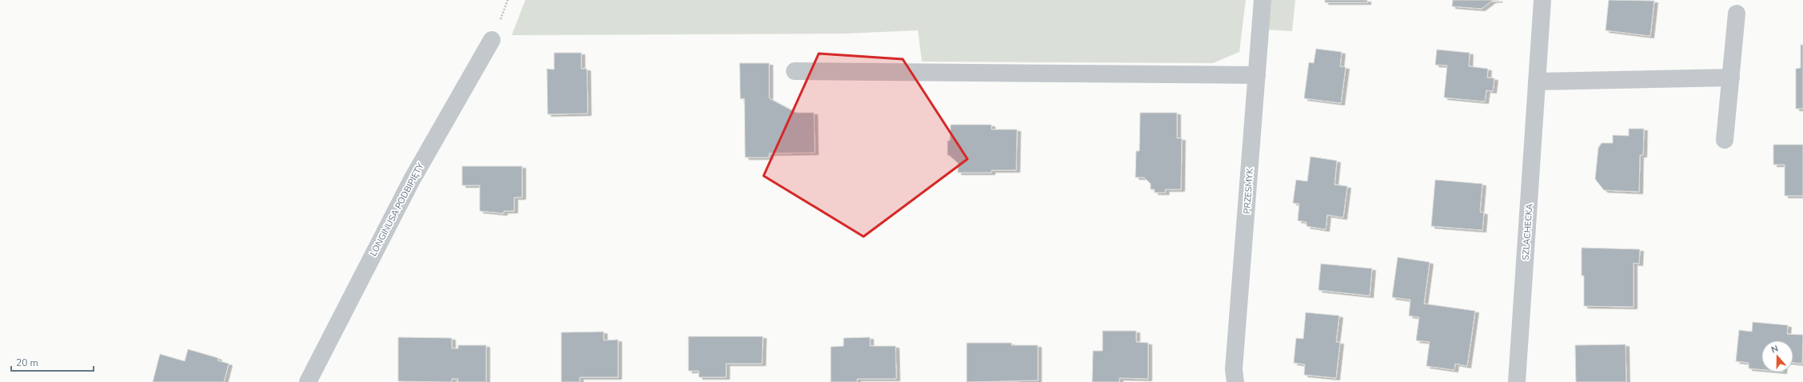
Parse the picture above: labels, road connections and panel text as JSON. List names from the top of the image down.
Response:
{
  "streets": {
    "street": ["PRZESMYK", "LONGINUSA PODBIPIĘTY", "SZLACHECKA"]
  },
  "scale_bar": "20 m",
  "north": "top"
}
